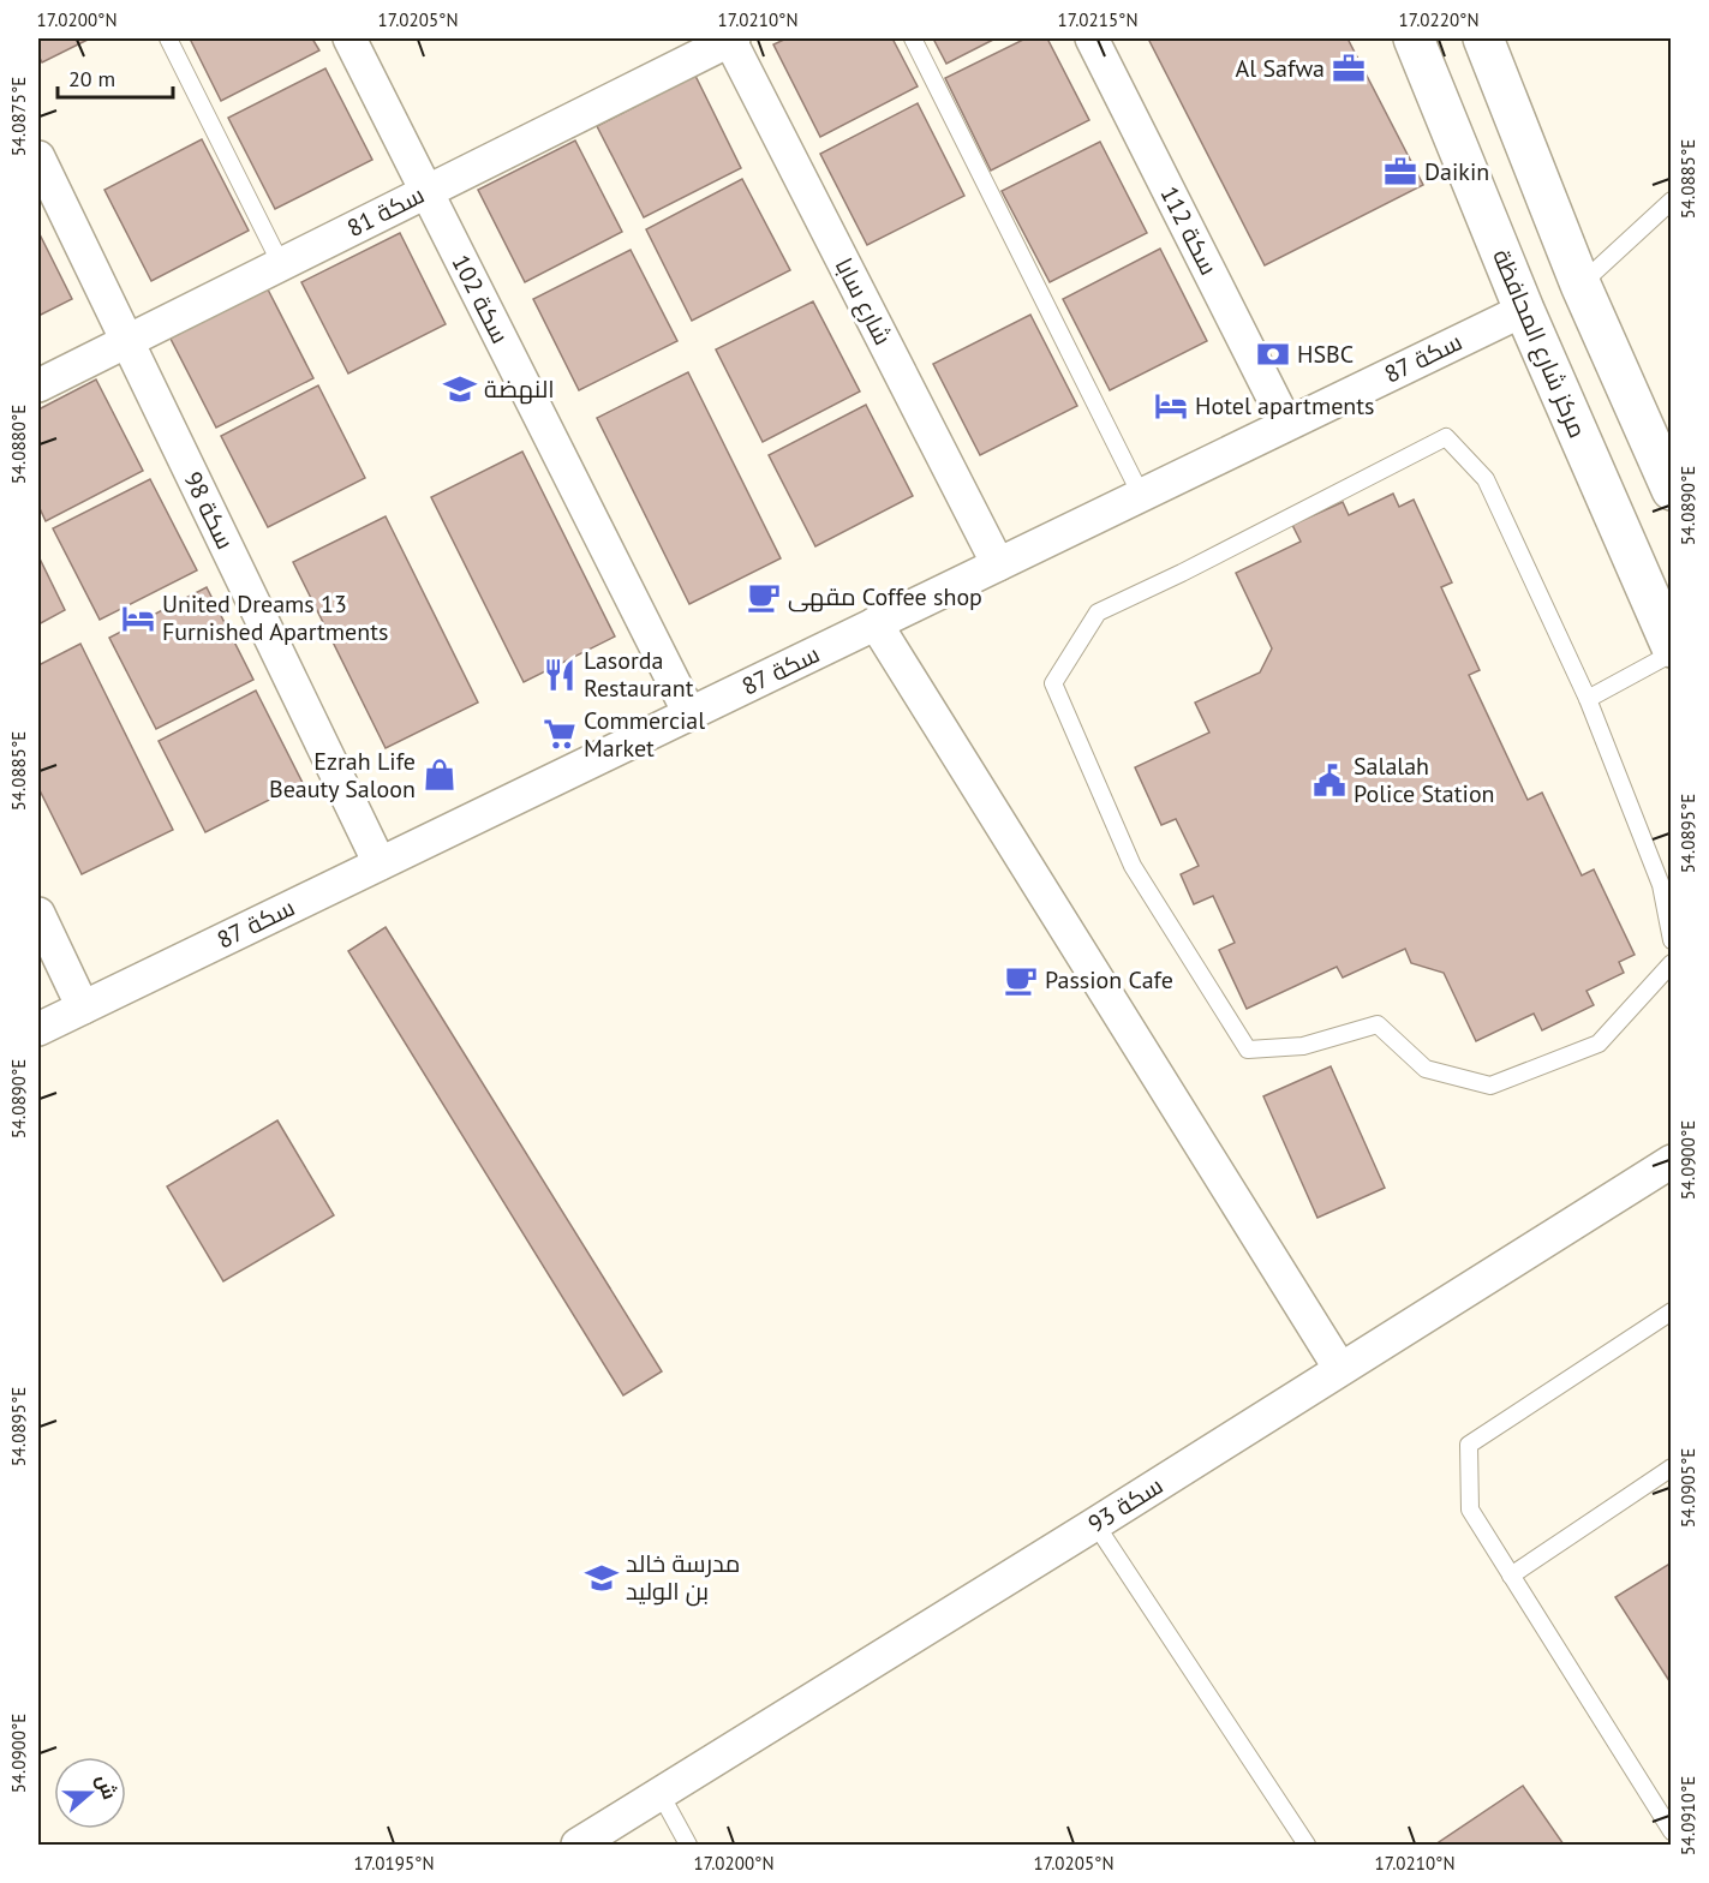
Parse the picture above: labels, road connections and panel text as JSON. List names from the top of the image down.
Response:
{
  "streets": {
    "street": [
      "سكة 81",
      "سكة 112",
      "سكة 102",
      "شارع سابا",
      "مركز شارع المحافظة",
      "سكة 87",
      "سكة 98",
      "سكة 93"
    ]
  },
  "crossings": [
    ["سكة 81", "سكة 102"],
    ["سكة 81", "شارع سابا"],
    ["سكة 81", "سكة 98"],
    ["سكة 112", "سكة 87"],
    ["سكة 102", "سكة 87"],
    ["شارع سابا", "سكة 87"],
    ["مركز شارع المحافظة", "سكة 87"],
    ["سكة 87", "سكة 98"]
  ],
  "places": {
    "office": ["Al Safwa", "Daikin"],
    "bank": ["HSBC"],
    "school or university": ["النهضة", "مدرسة خالد بن الوليد"],
    "hotel": ["Hotel apartments", "United Dreams 13 Furnished Apartments"],
    "cafe": ["مقهى Coffee shop", "Passion Cafe"],
    "restaurant": ["Lasorda Restaurant"],
    "supermarket": ["Commercial Market"],
    "shop": ["Ezrah Life Beauty Saloon"],
    "public building": ["Salalah Police Station"]
  },
  "scale_bar": "20 m",
  "north": "right",
  "coordinates": [
    "17.0200°N",
    "17.0205°N",
    "17.0210°N",
    "17.0215°N",
    "17.0220°N",
    "54.0875°E",
    "54.0885°E",
    "54.0880°E",
    "54.0890°E",
    "54.0895°E",
    "54.0900°E",
    "54.0905°E",
    "54.0910°E",
    "17.0195°N"
  ]
}
